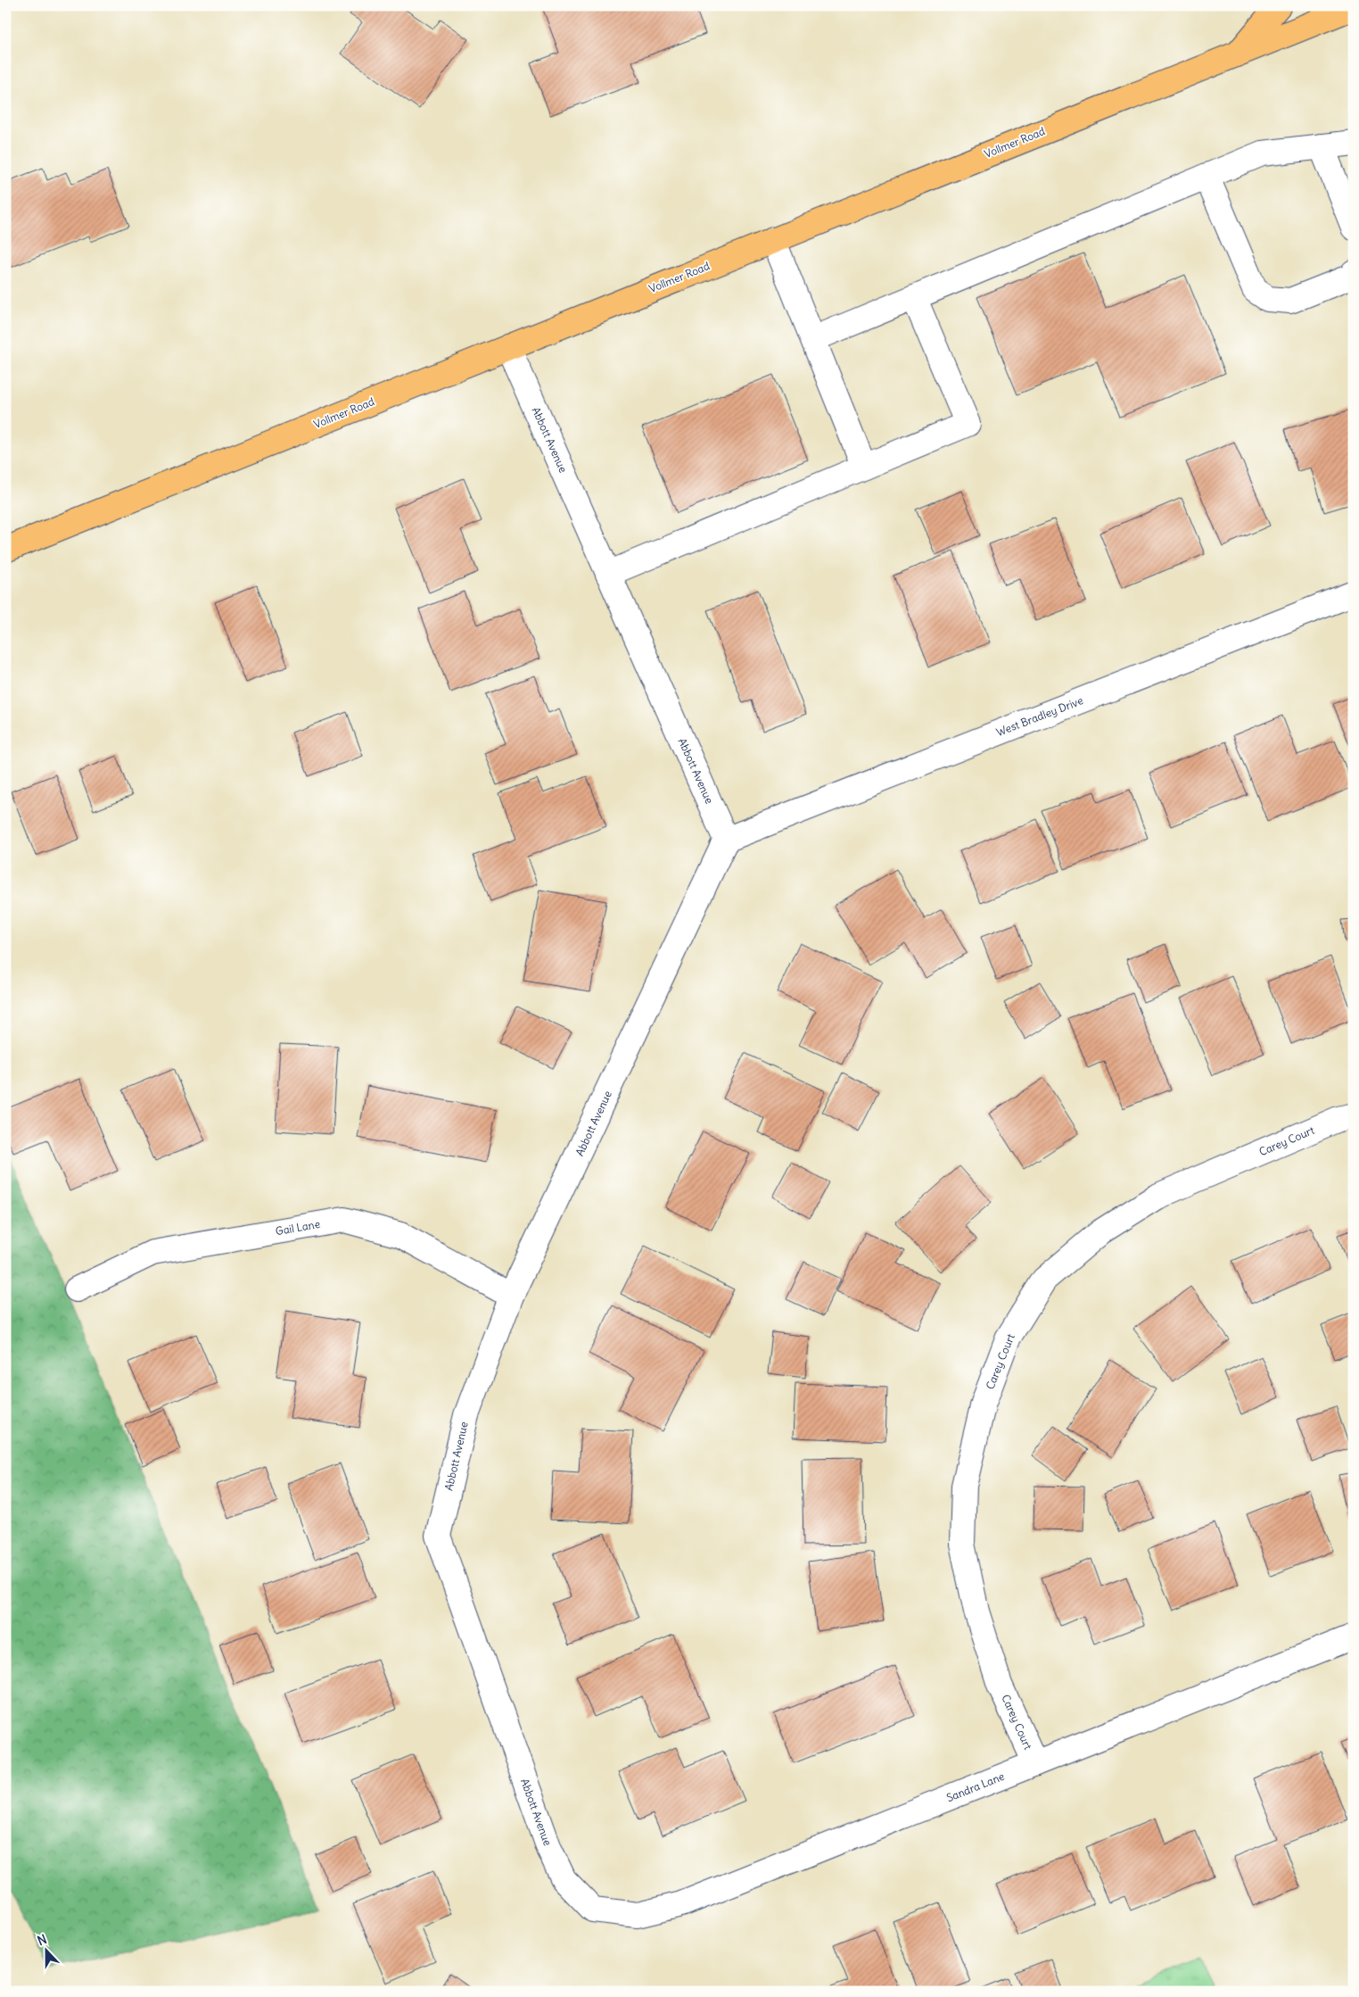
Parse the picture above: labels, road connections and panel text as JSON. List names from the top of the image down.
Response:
{
  "streets": {
    "main road": ["Vollmer Road"],
    "street": [
      "Abbott Avenue",
      "West Bradley Drive",
      "Carey Court",
      "Gail Lane",
      "Sandra Lane"
    ]
  },
  "crossings": [
    ["Vollmer Road", "Abbott Avenue"],
    ["Abbott Avenue", "West Bradley Drive"],
    ["Abbott Avenue", "Gail Lane"],
    ["Abbott Avenue", "Sandra Lane"],
    ["Carey Court", "Sandra Lane"]
  ],
  "north": "top"
}
